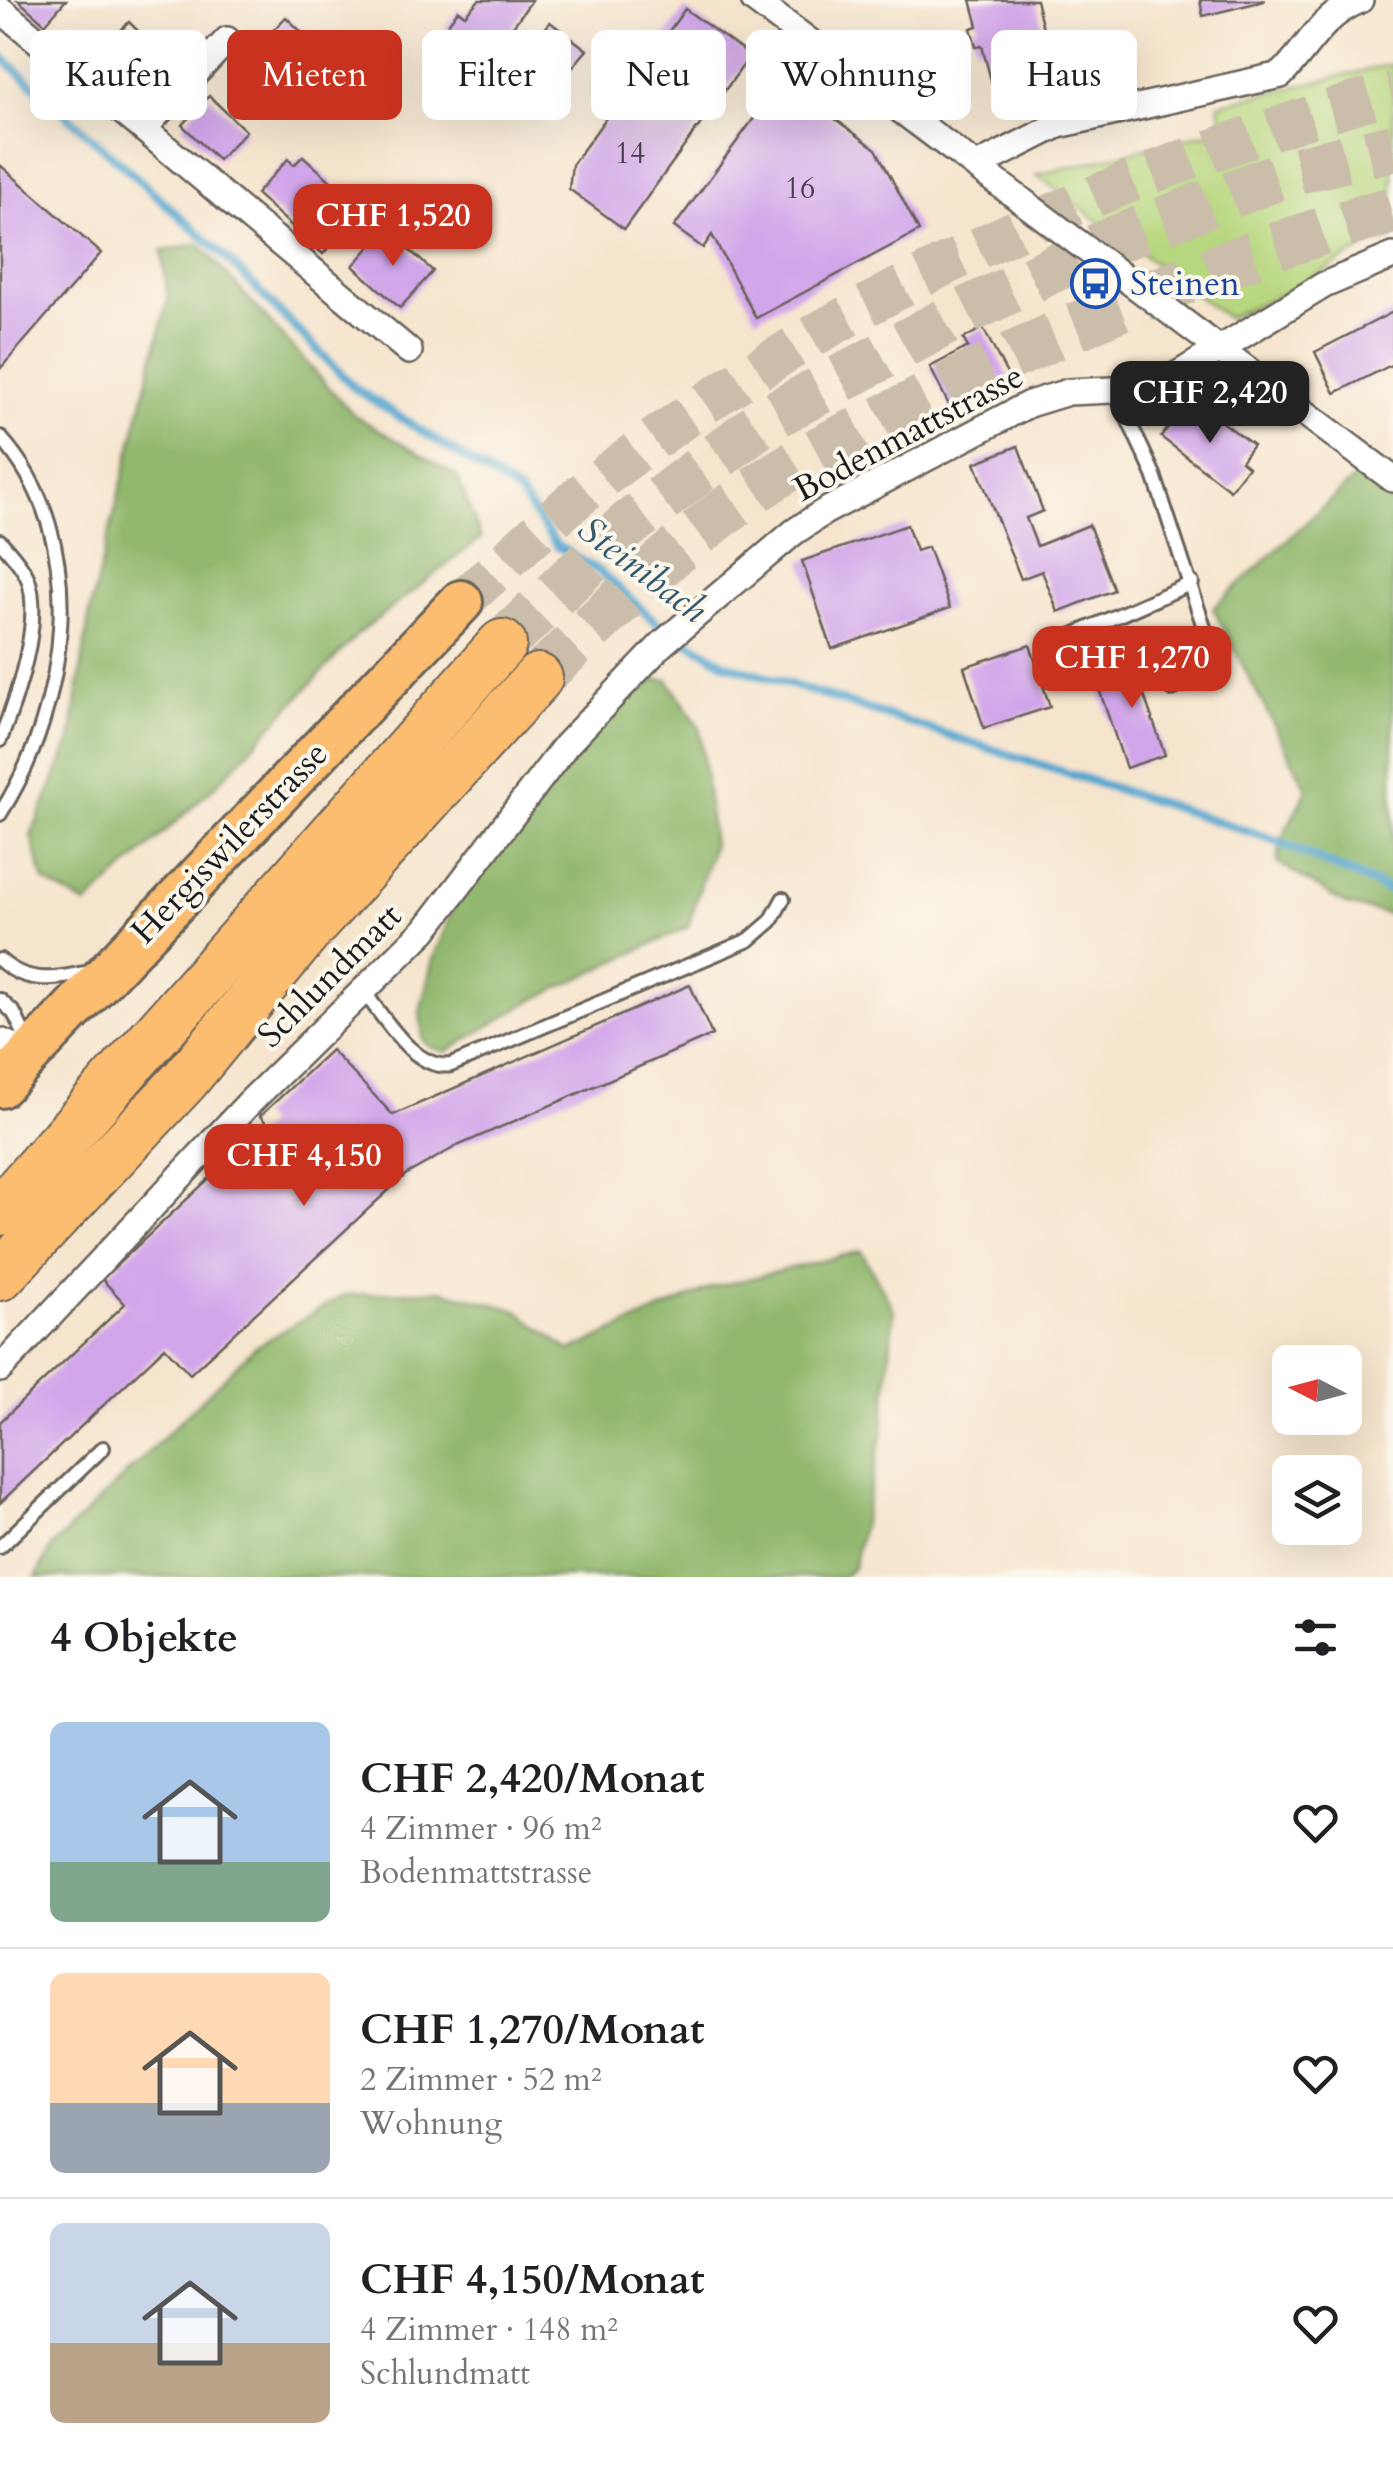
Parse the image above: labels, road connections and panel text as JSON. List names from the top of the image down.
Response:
{
  "streets": {
    "main road": ["Hergiswilerstrasse"],
    "street": ["Bodenmattstrasse", "Schlundmatt"]
  },
  "crossings": [
    ["Bodenmattstrasse", "Schlundmatt"]
  ],
  "water": ["Steinibach"],
  "places": {
    "bus stop": ["Steinen"]
  },
  "house_numbers": ["14", "16"],
  "north": "left",
  "page": {
    "chip": [
      "Kaufen",
      "Mieten",
      "Filter",
      "Neu",
      "Wohnung",
      "Haus"
    ],
    "price": [
      "CHF 1,520",
      "CHF 2,420",
      "CHF 1,270",
      "CHF 4,150"
    ],
    "heading": "4 Objekte",
    "list": [
      {
        "name": "CHF 2,420/Monat",
        "note": "4 Zimmer · 96 m² · Bodenmattstrasse"
      },
      {
        "name": "CHF 1,270/Monat",
        "note": "2 Zimmer · 52 m² · Wohnung"
      },
      {
        "name": "CHF 4,150/Monat",
        "note": "4 Zimmer · 148 m² · Schlundmatt"
      }
    ]
  }
}
